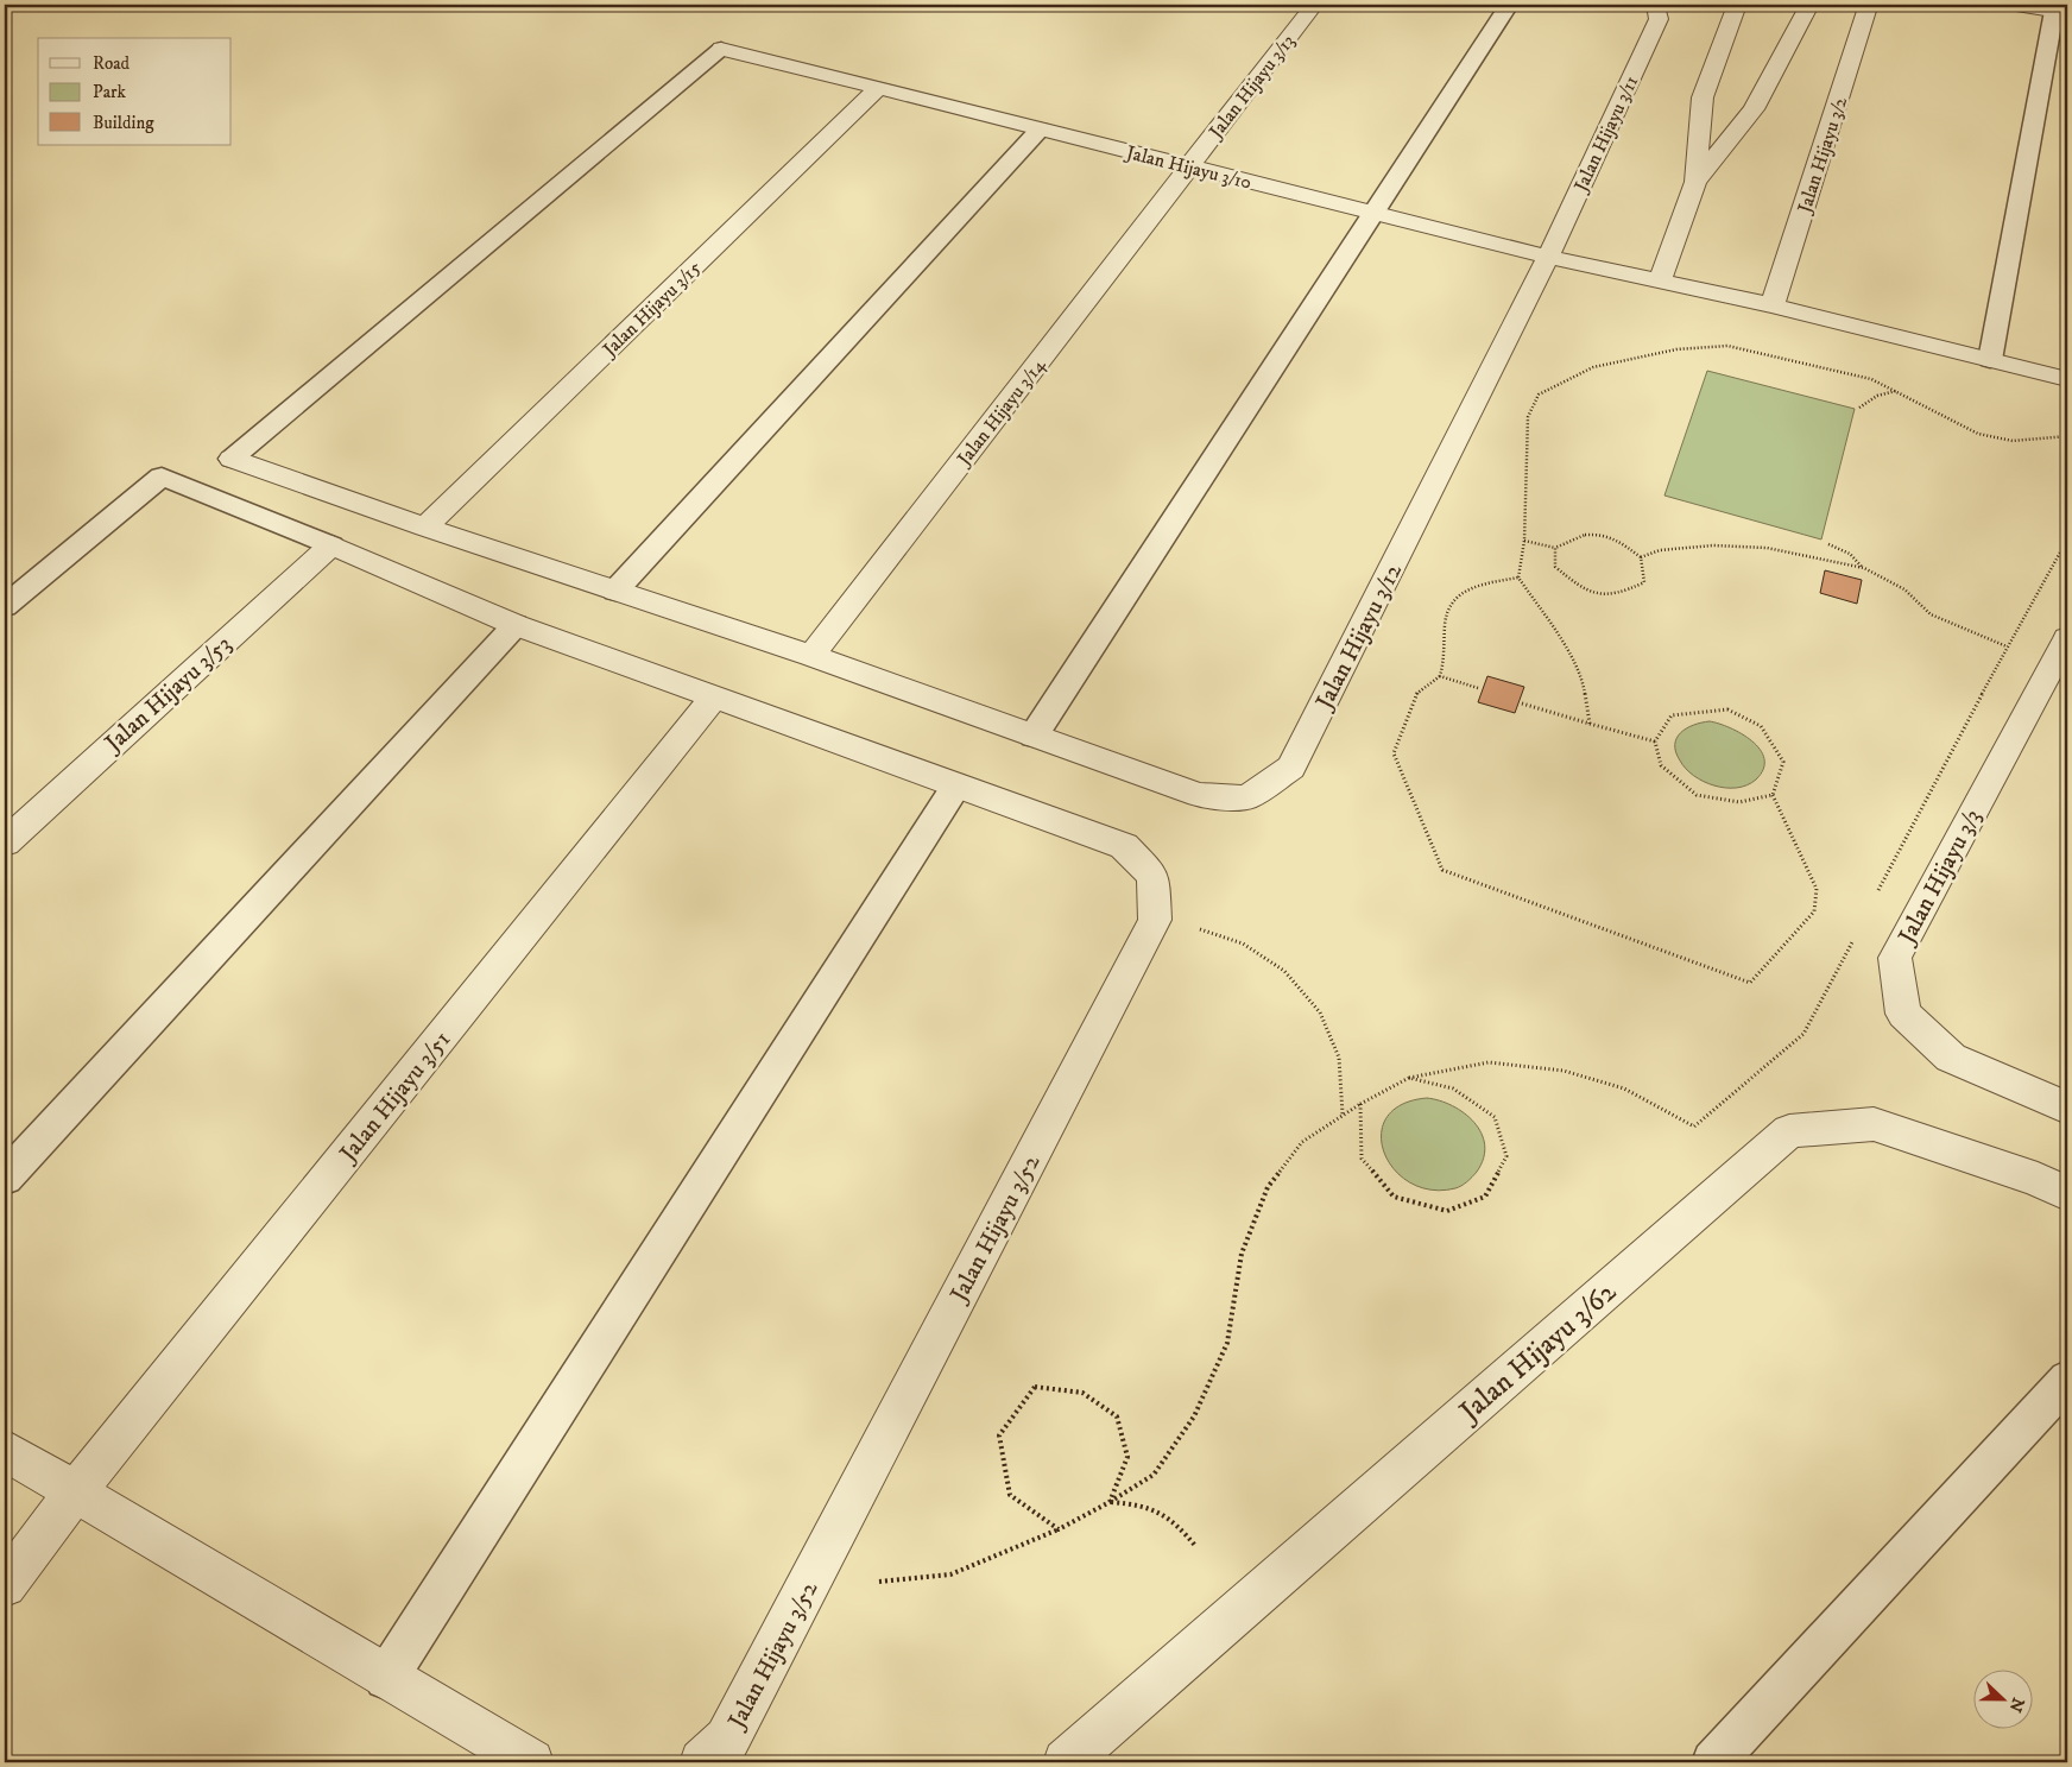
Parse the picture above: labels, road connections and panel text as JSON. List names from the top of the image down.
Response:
{
  "streets": {
    "street": [
      "Jalan Hijayu 3/13",
      "Jalan Hijayu 3/11",
      "Jalan Hijayu 3/2",
      "Jalan Hijayu 3/10",
      "Jalan Hijayu 3/15",
      "Jalan Hijayu 3/14",
      "Jalan Hijayu 3/12",
      "Jalan Hijayu 3/53",
      "Jalan Hijayu 3/3",
      "Jalan Hijayu 3/51",
      "Jalan Hijayu 3/52",
      "Jalan Hijayu 3/62"
    ]
  },
  "crossings": [
    ["Jalan Hijayu 3/13", "Jalan Hijayu 3/10"],
    ["Jalan Hijayu 3/13", "Jalan Hijayu 3/14"],
    ["Jalan Hijayu 3/11", "Jalan Hijayu 3/10"],
    ["Jalan Hijayu 3/11", "Jalan Hijayu 3/12"],
    ["Jalan Hijayu 3/2", "Jalan Hijayu 3/10"],
    ["Jalan Hijayu 3/10", "Jalan Hijayu 3/15"],
    ["Jalan Hijayu 3/10", "Jalan Hijayu 3/14"],
    ["Jalan Hijayu 3/10", "Jalan Hijayu 3/12"],
    ["Jalan Hijayu 3/15", "Jalan Hijayu 3/12"],
    ["Jalan Hijayu 3/14", "Jalan Hijayu 3/12"],
    ["Jalan Hijayu 3/53", "Jalan Hijayu 3/52"],
    ["Jalan Hijayu 3/51", "Jalan Hijayu 3/52"]
  ],
  "legend": ["Road", "Park", "Building"],
  "north": "right"
}
